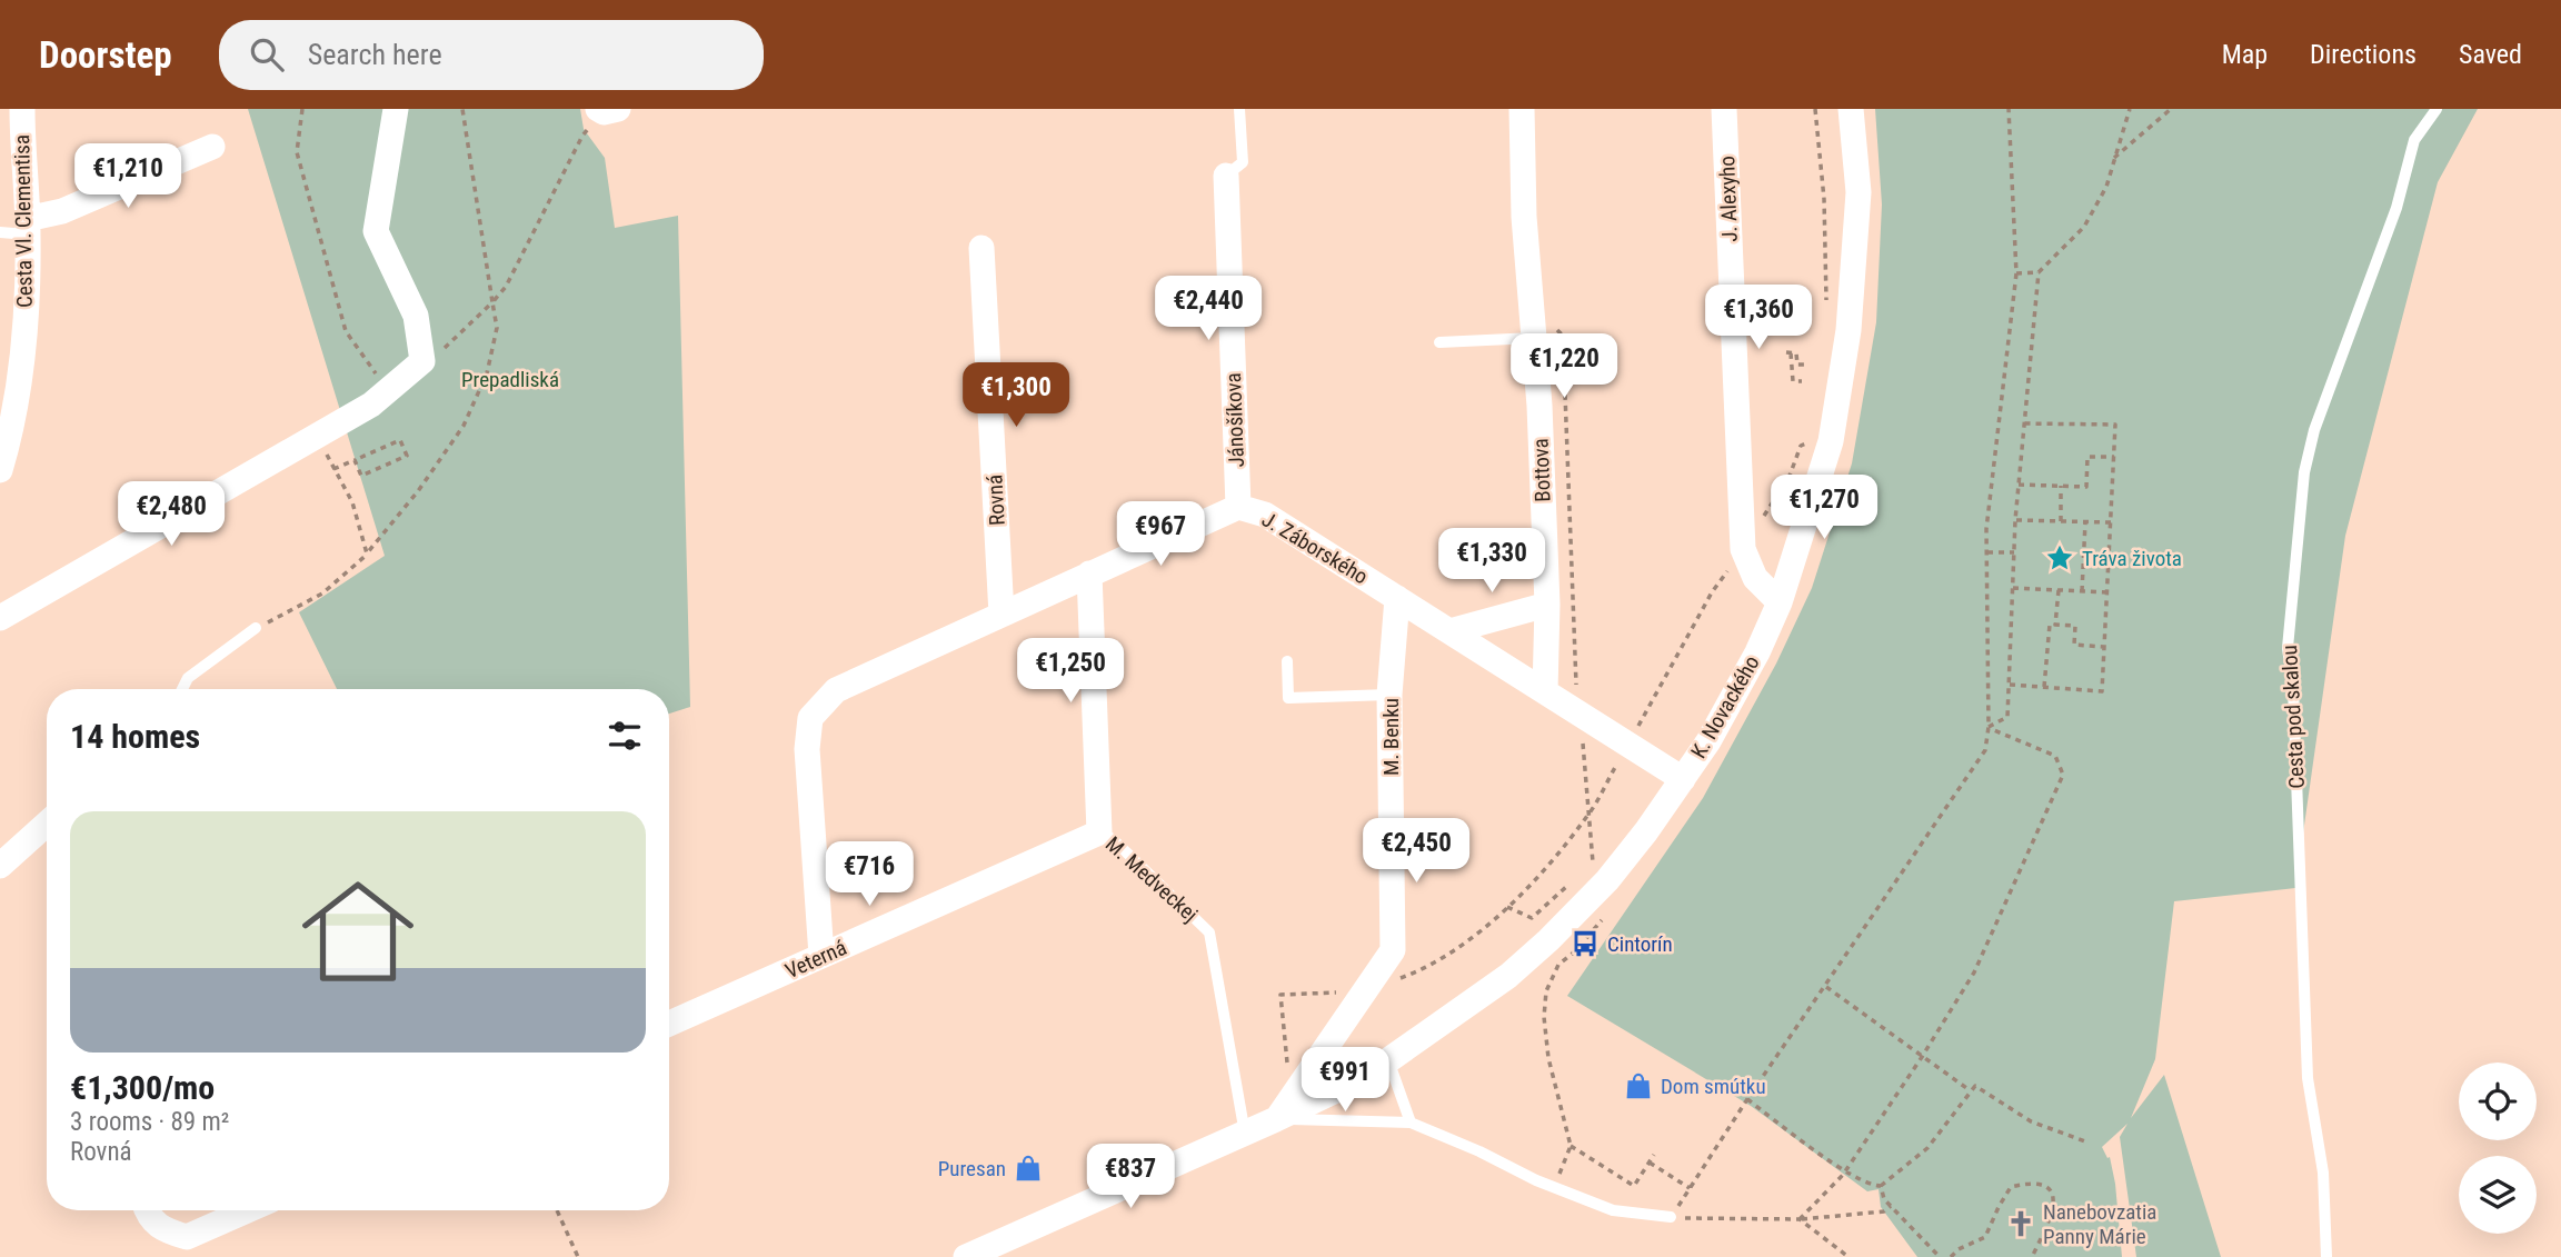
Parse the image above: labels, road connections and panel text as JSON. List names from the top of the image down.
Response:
{
  "streets": {
    "street": [
      "J. Alexyho",
      "Cesta Vl. Clementisa",
      "Jánošíkova",
      "Bottova",
      "Rovná",
      "J. Záborského",
      "K. Novackého",
      "M. Benku",
      "M. Medveckej",
      "Veterná"
    ],
    "lane": ["Cesta pod skalou"]
  },
  "crossings": [
    ["J. Alexyho", "K. Novackého"],
    ["Jánošíkova", "J. Záborského"],
    ["Bottova", "J. Záborského"],
    ["Rovná", "J. Záborského"],
    ["J. Záborského", "K. Novackého"],
    ["J. Záborského", "M. Benku"],
    ["J. Záborského", "M. Medveckej"],
    ["J. Záborského", "Veterná"],
    ["K. Novackého", "M. Benku"],
    ["K. Novackého", "M. Medveckej"],
    ["M. Medveckej", "Veterná"]
  ],
  "parks": ["Prepadliská"],
  "places": {
    "place": ["Tráva života"],
    "bus stop": ["Cintorín"],
    "shop": ["Dom smútku", "Puresan"],
    "church": ["Nanebovzatia Panny Márie"]
  },
  "page": {
    "header": "Doorstep",
    "search": "Search here",
    "nav": ["Map", "Directions", "Saved"],
    "price": [
      "€1,210",
      "€2,440",
      "€1,360",
      "€1,220",
      "€1,300",
      "€1,270",
      "€2,480",
      "€967",
      "€1,330",
      "€1,250",
      "€2,450",
      "€716",
      "€991",
      "€837"
    ],
    "heading": "14 homes",
    "list": [
      {
        "name": "€1,300/mo",
        "note": "3 rooms · 89 m² · Rovná"
      }
    ]
  }
}
